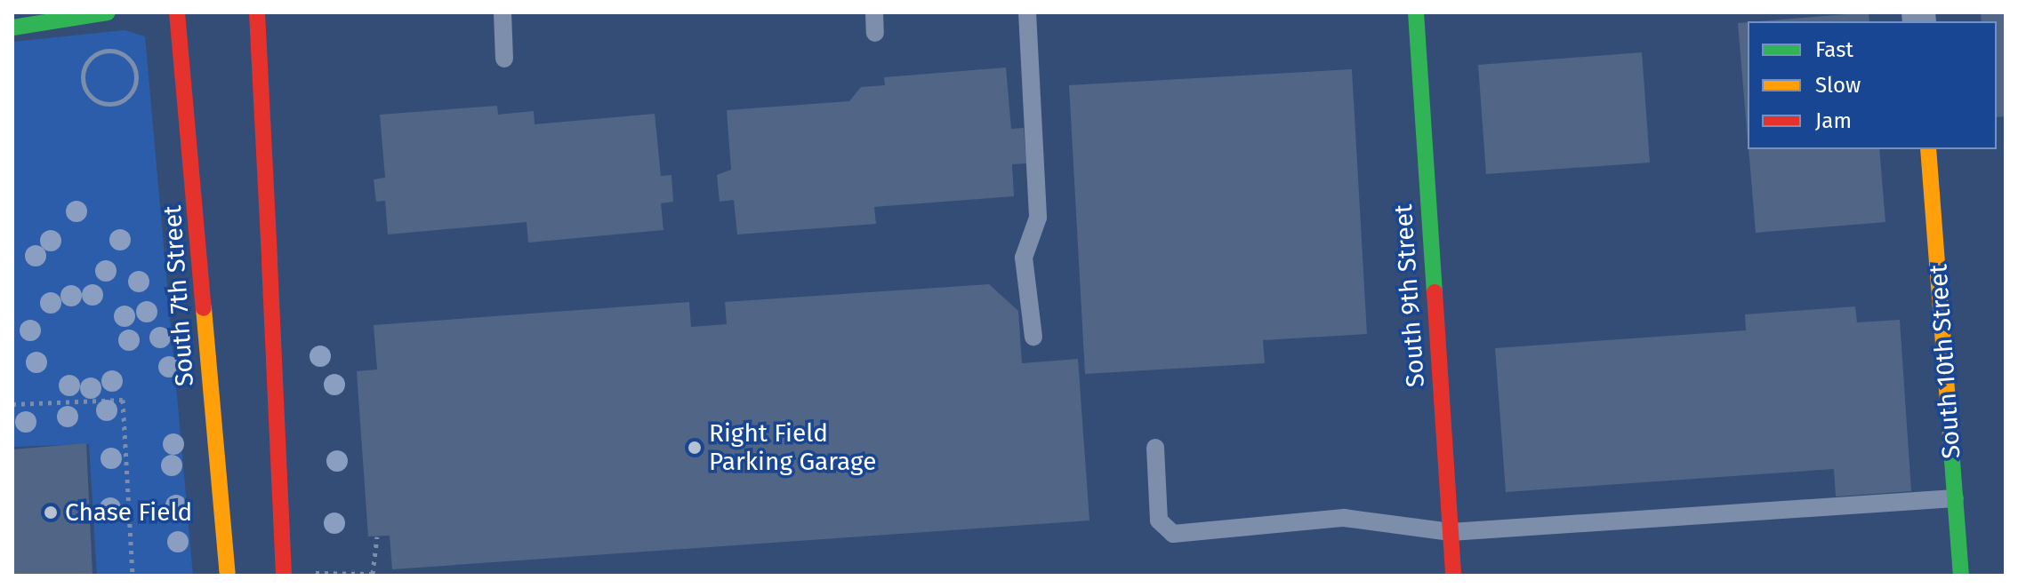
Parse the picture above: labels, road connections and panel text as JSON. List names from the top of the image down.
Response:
{
  "streets": {
    "main road": ["South 7th Street", "South 9th Street", "South 10th Street"]
  },
  "places": ["Right Field Parking Garage", "Chase Field"],
  "legend": ["Fast", "Slow", "Jam"]
}
